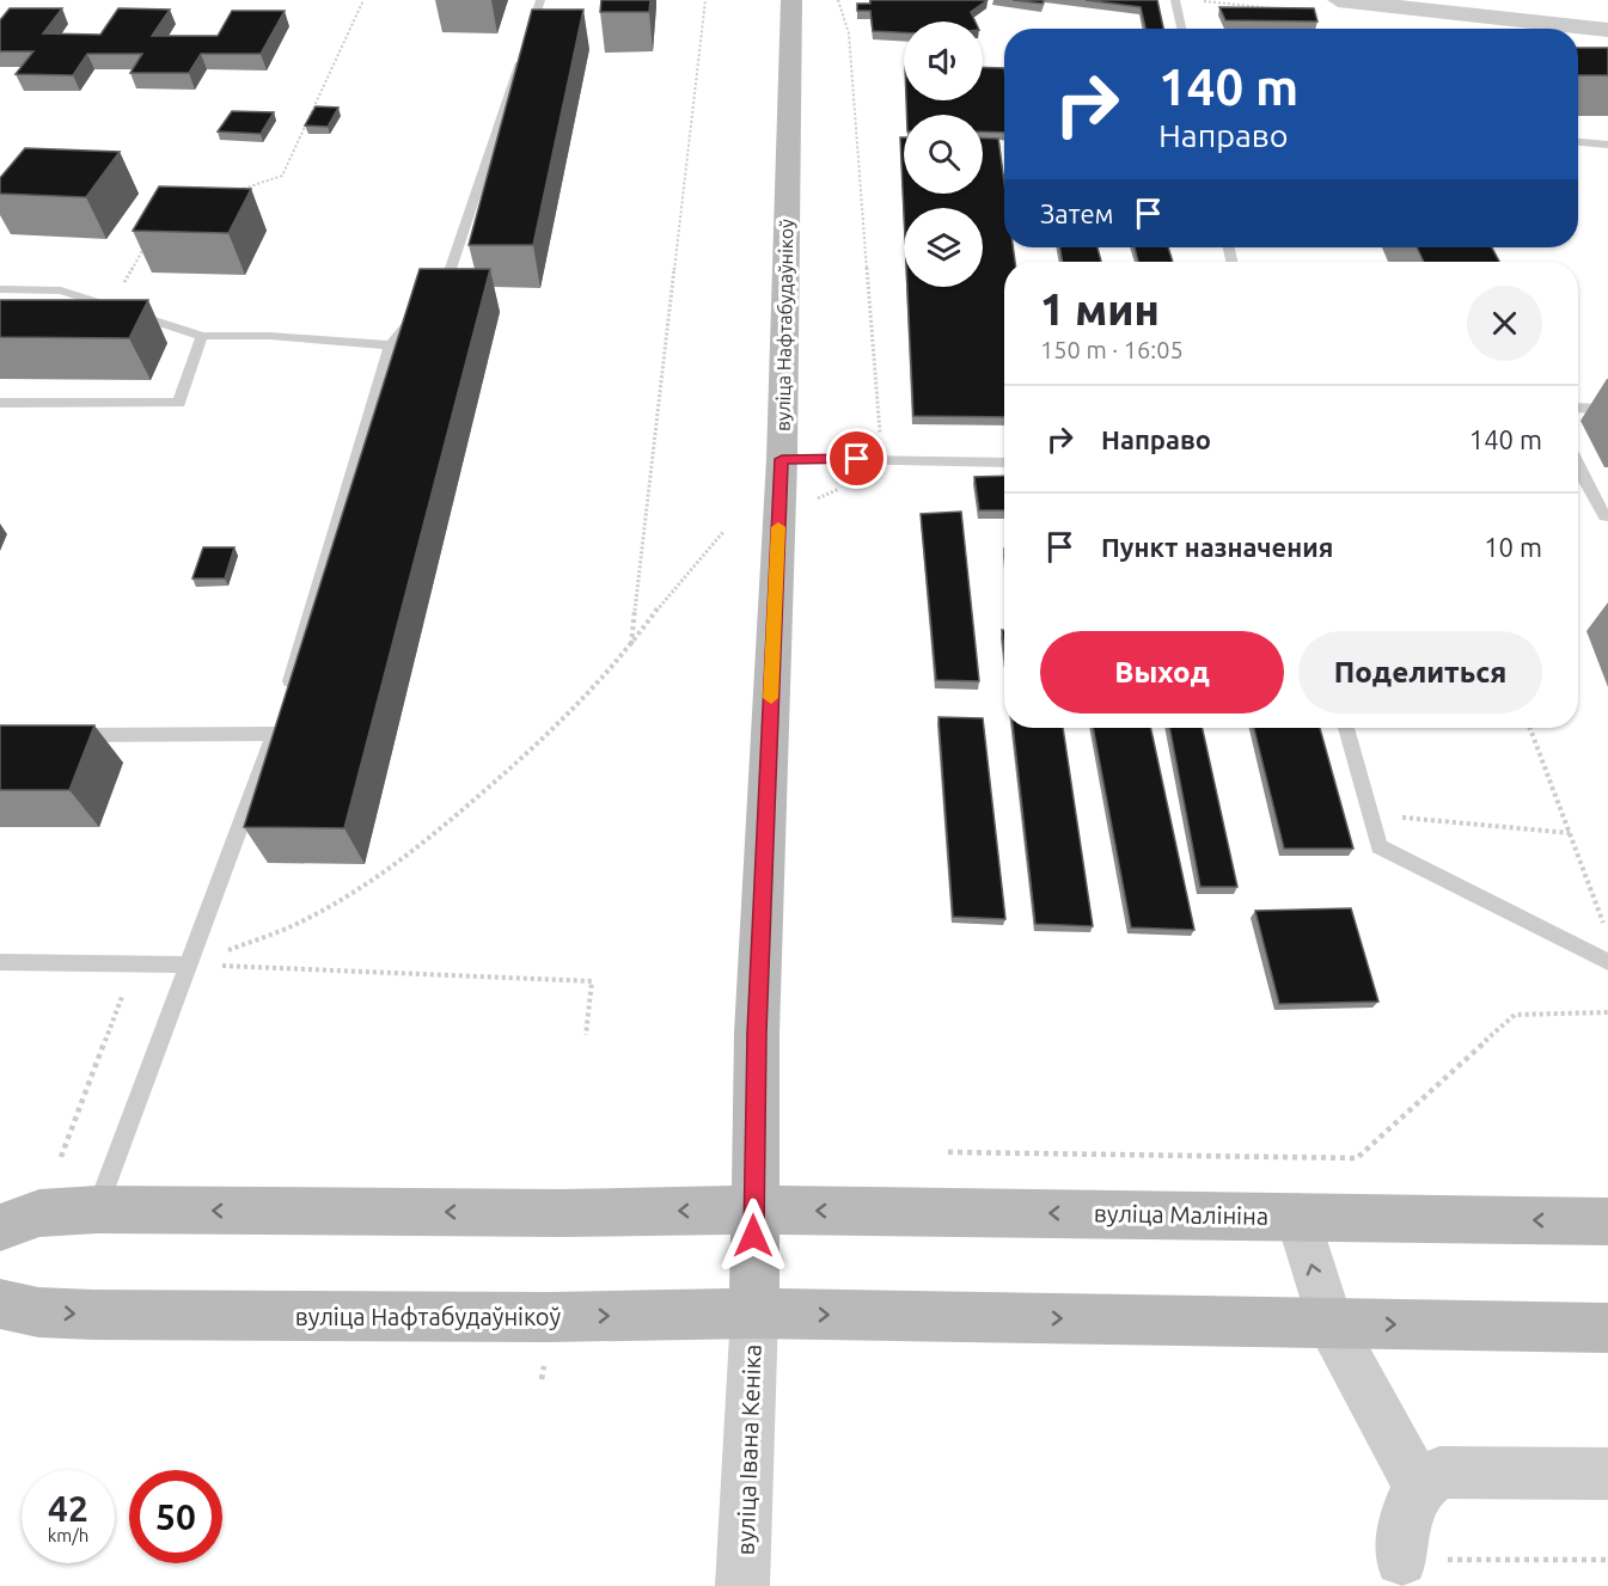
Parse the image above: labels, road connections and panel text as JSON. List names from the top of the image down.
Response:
{
  "streets": {
    "main road": ["вуліца Нафтабудаўнікоў", "вуліца Малініна"],
    "street": ["вуліца Івана Кеніка"]
  },
  "crossings": [
    ["вуліца Нафтабудаўнікоў", "вуліца Малініна"],
    ["вуліца Нафтабудаўнікоў", "вуліца Івана Кеніка"]
  ],
  "page": {
    "turn": ["140 m", "Направо"],
    "then": "Затем",
    "heading": ["1 мин", "150 m · 16:05"],
    "list": [
      {
        "name": "Направо",
        "value": "140 m"
      },
      {
        "name": "Пункт назначения",
        "value": "10 m"
      }
    ],
    "buttons": ["Выход", "Поделиться"],
    "speed": "42 km/h",
    "limit": "50"
  }
}
